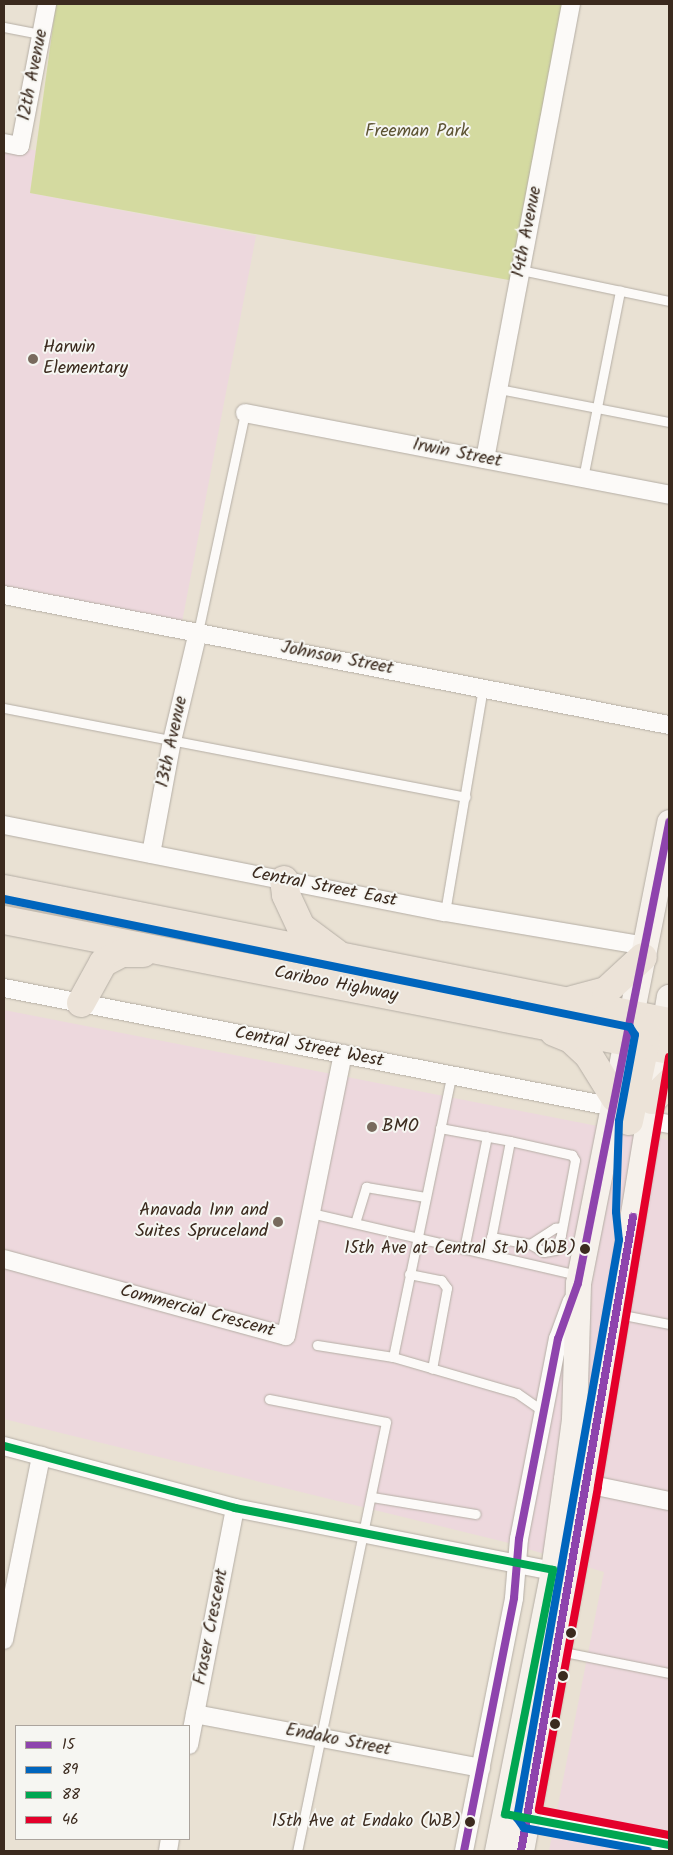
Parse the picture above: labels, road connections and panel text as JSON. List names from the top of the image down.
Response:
{
  "streets": {
    "highway": ["Cariboo Highway"],
    "street": [
      "12th Avenue",
      "14th Avenue",
      "Irwin Street",
      "Johnson Street",
      "13th Avenue",
      "Central Street East",
      "Central Street West",
      "Commercial Crescent",
      "Fraser Crescent",
      "Endako Street"
    ]
  },
  "crossings": [
    ["14th Avenue", "Irwin Street"],
    ["Johnson Street", "13th Avenue"],
    ["13th Avenue", "Central Street East"],
    ["Central Street West", "Commercial Crescent"],
    ["Fraser Crescent", "Endako Street"]
  ],
  "parks": ["Freeman Park"],
  "places": [
    "Harwin Elementary",
    "BMO",
    "Anavada Inn and Suites Spruceland",
    "15th Ave at Central St W (WB)",
    "15th Ave at Endako (WB)"
  ],
  "lines": [
    "transit line 15",
    "transit line 89",
    "transit line 46",
    "transit line 88"
  ],
  "legend": [
    "15",
    "89",
    "88",
    "46"
  ]
}
